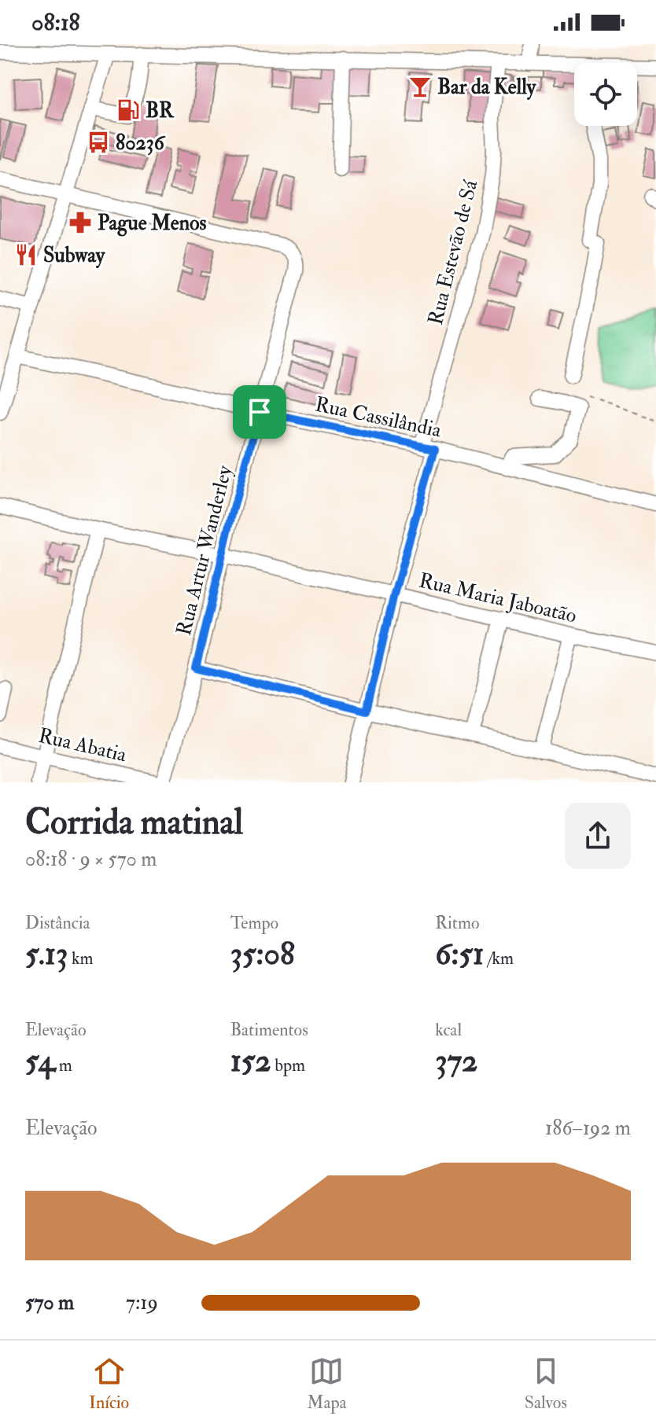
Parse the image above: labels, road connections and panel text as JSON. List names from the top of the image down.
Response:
{
  "streets": {
    "street": [
      "Rua Estevão de Sá",
      "Rua Cassilândia",
      "Rua Artur Wanderley",
      "Rua Maria Jaboatão",
      "Rua Abatia"
    ]
  },
  "crossings": [
    ["Rua Estevão de Sá", "Rua Cassilândia"],
    ["Rua Estevão de Sá", "Rua Maria Jaboatão"],
    ["Rua Cassilândia", "Rua Artur Wanderley"],
    ["Rua Artur Wanderley", "Rua Maria Jaboatão"]
  ],
  "places": {
    "bar": ["Bar da Kelly"],
    "fuel station": ["BR"],
    "bus stop": ["80236"],
    "pharmacy": ["Pague Menos"],
    "restaurant": ["Subway"]
  },
  "page": {
    "status": "08:18",
    "heading": ["Corrida matinal", "08:18 · 9 × 570 m"],
    "stats": [
      ["Distância", "5.13 km"],
      ["Tempo", "35:08"],
      ["Ritmo", "6:51 /km"],
      ["Elevação", "54 m"],
      ["Batimentos", "152 bpm"],
      ["kcal", "372"]
    ],
    "chart": ["Elevação", "186–192 m"],
    "list": [
      {
        "name": "570 m",
        "note": "7:19"
      }
    ],
    "tabs": ["Início", "Mapa", "Salvos"]
  }
}
